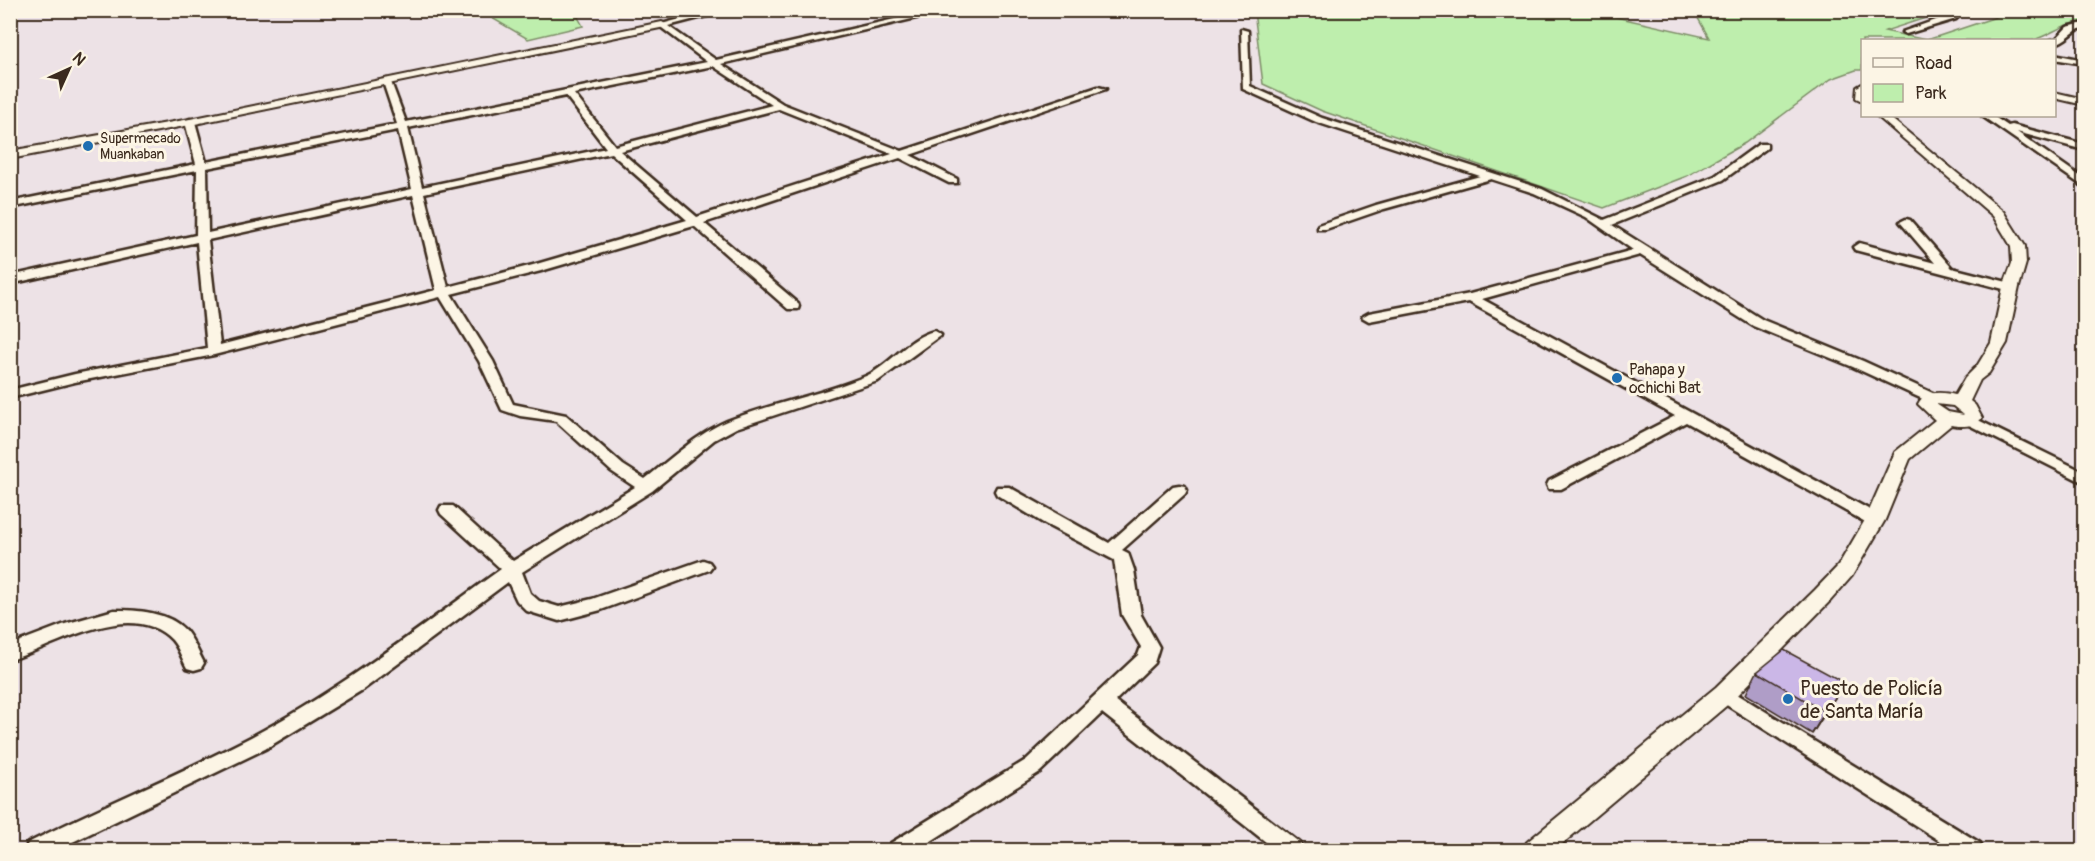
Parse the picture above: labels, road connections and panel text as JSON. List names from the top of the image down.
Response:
{
  "places": ["Supermecado Muankaban", "Pahapa y ochichi Bat", "Puesto de Policía de Santa María"],
  "legend": ["Road", "Park"],
  "north": "top right"
}
